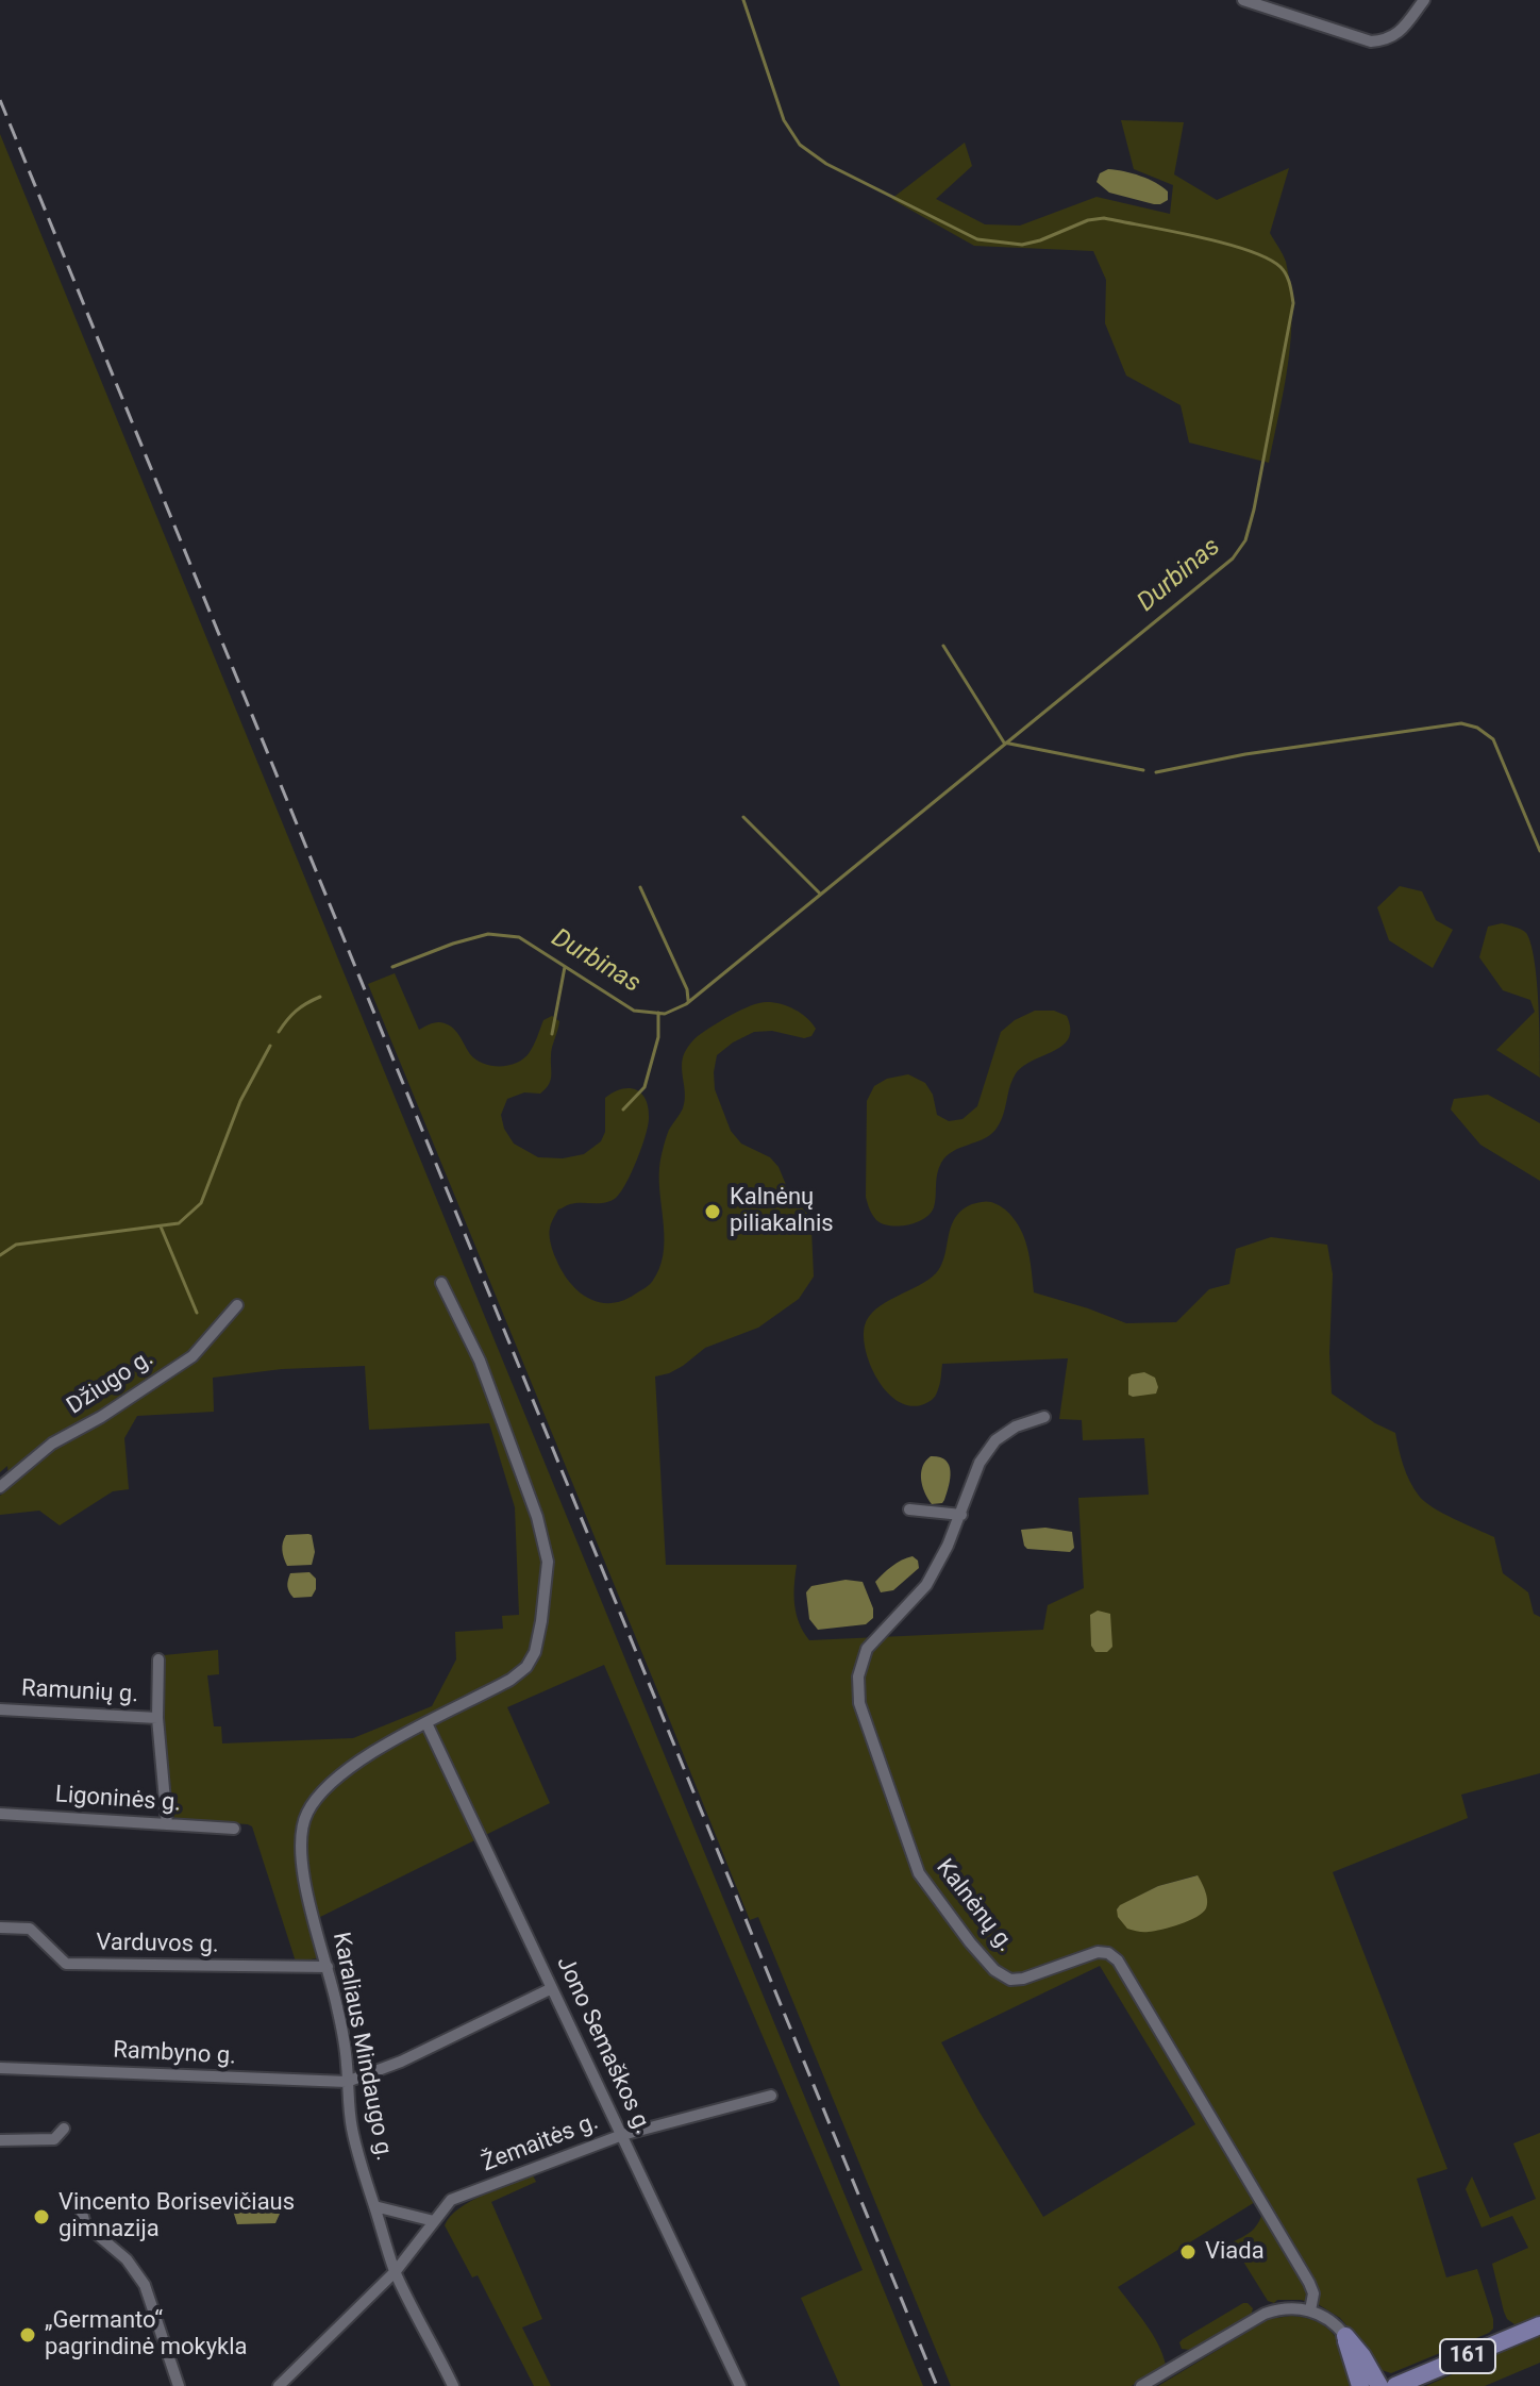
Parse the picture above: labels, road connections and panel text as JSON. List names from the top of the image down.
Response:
{
  "streets": {
    "main road": ["161"],
    "street": [
      "Džiugo g.",
      "Ramunių g.",
      "Ligoninės g.",
      "Kalnėnų g.",
      "Varduvos g.",
      "Jono Semaškos g.",
      "Karaliaus Mindaugo g.",
      "Rambyno g.",
      "Žemaitės g."
    ]
  },
  "crossings": [
    ["Varduvos g.", "Karaliaus Mindaugo g."],
    ["Jono Semaškos g.", "Karaliaus Mindaugo g."],
    ["Jono Semaškos g.", "Žemaitės g."],
    ["Karaliaus Mindaugo g.", "Rambyno g."],
    ["Karaliaus Mindaugo g.", "Žemaitės g."]
  ],
  "water": ["Durbinas"],
  "places": [
    "Kalnėnų piliakalnis",
    "Vincento Borisevičiaus gimnazija",
    "Viada",
    "„Germanto“ pagrindinė mokykla"
  ]
}
